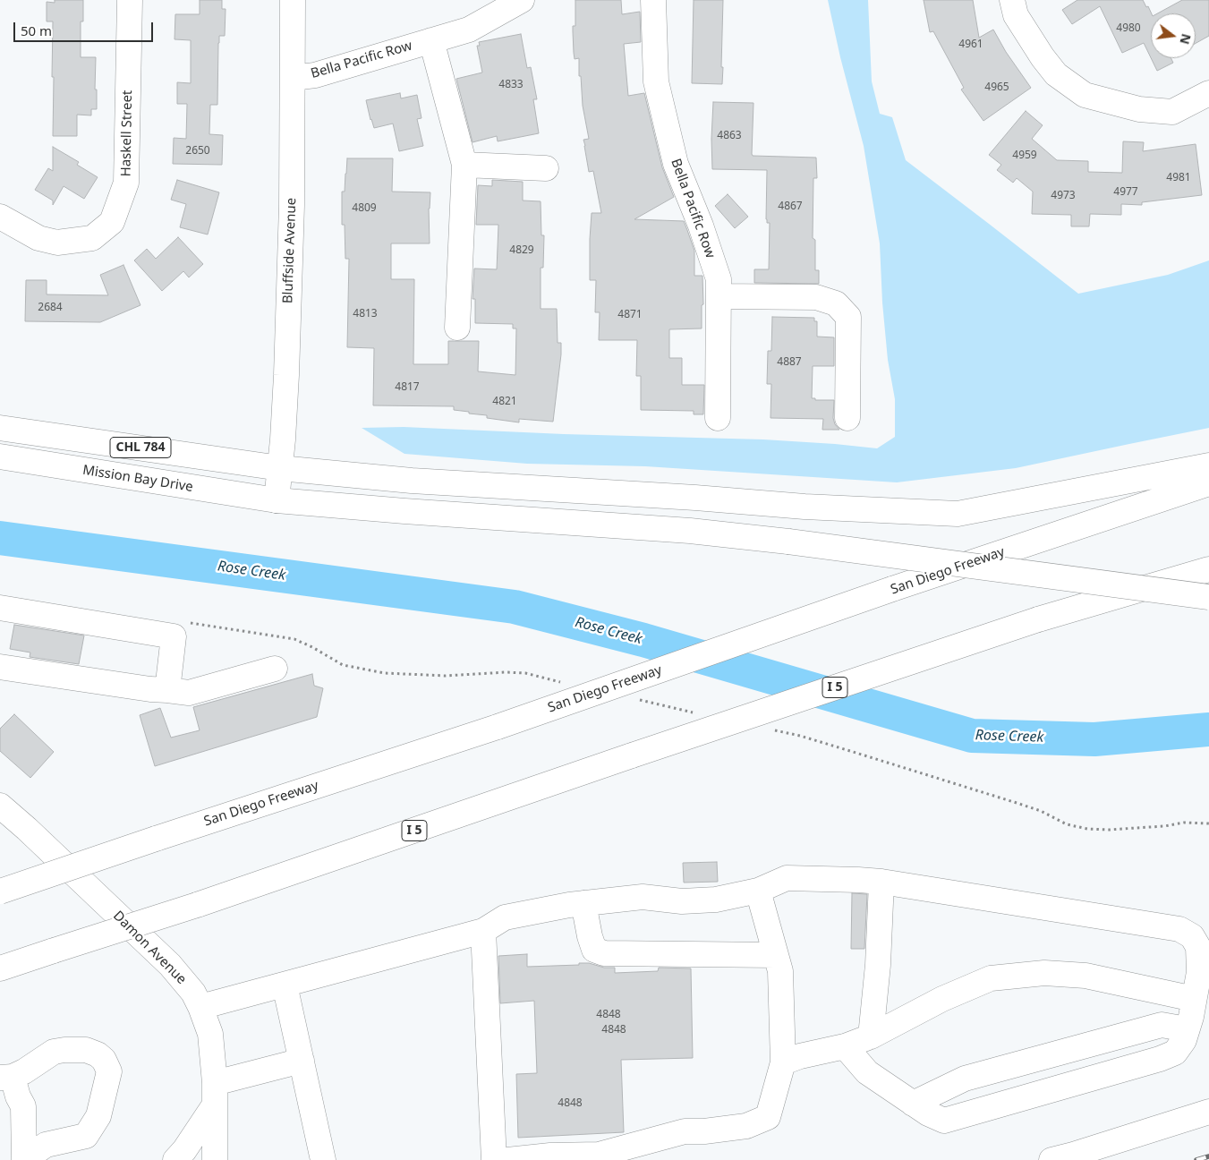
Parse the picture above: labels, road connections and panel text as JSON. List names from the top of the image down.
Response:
{
  "streets": {
    "main road": [
      "Bella Pacific Row",
      "Haskell Street",
      "Bluffside Avenue",
      "CHL 784",
      "Mission Bay Drive",
      "San Diego Freeway",
      "I 5",
      "Damon Avenue"
    ]
  },
  "crossings": [
    ["Bella Pacific Row", "Bluffside Avenue"],
    ["Bluffside Avenue", "CHL 784"],
    ["Bluffside Avenue", "Mission Bay Drive"]
  ],
  "water": ["Rose Creek"],
  "house_numbers": [
    "4980",
    "4961",
    "4833",
    "4965",
    "4863",
    "2650",
    "4959",
    "4981",
    "4977",
    "4973",
    "4867",
    "4809",
    "4829",
    "2684",
    "4813",
    "4871",
    "4887",
    "4817",
    "4821",
    "4848",
    "4848",
    "4848"
  ],
  "scale_bar": "50 m",
  "north": "right"
}
